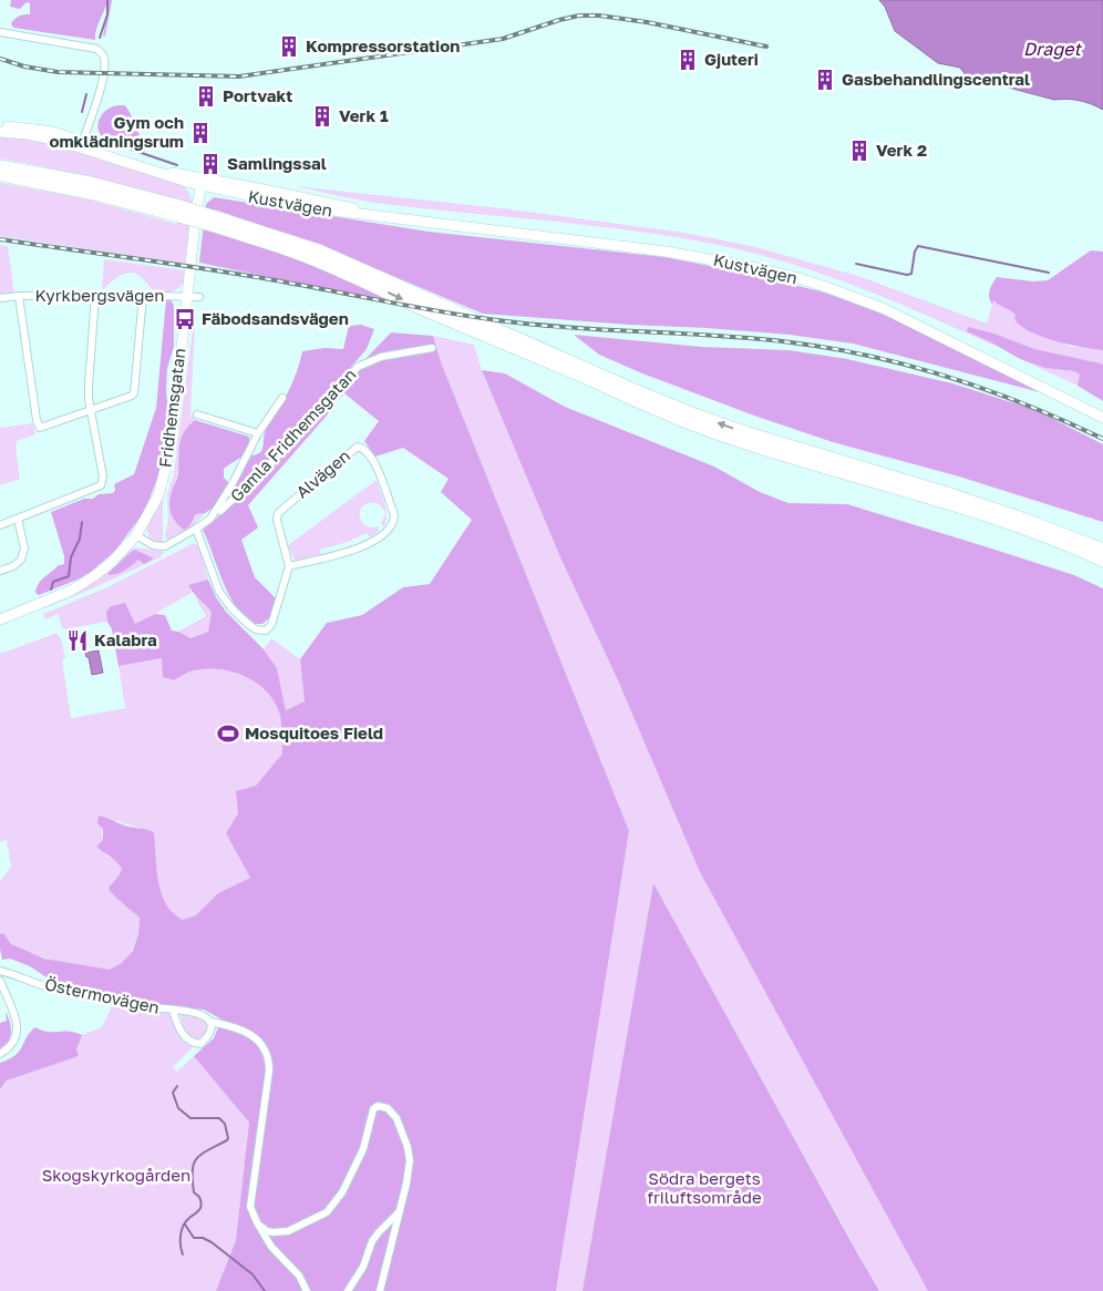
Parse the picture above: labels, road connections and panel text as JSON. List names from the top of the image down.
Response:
{
  "streets": {
    "main road": ["Kustvägen", "Fridhemsgatan"],
    "street": [
      "Kyrkbergsvägen",
      "Gamla Fridhemsgatan",
      "Alvägen",
      "Östermovägen"
    ]
  },
  "crossings": [
    ["Kustvägen", "Fridhemsgatan"],
    ["Kyrkbergsvägen", "Fridhemsgatan"]
  ],
  "water": ["Draget"],
  "parks": ["Skogskyrkogården", "Södra bergets friluftsområde"],
  "places": {
    "building": [
      "Kompressorstation",
      "Gjuteri",
      "Gasbehandlingscentral",
      "Portvakt",
      "Verk 1",
      "Gym och omklädningsrum",
      "Verk 2",
      "Samlingssal"
    ],
    "bus stop": ["Fäbodsandsvägen"],
    "restaurant": ["Kalabra"],
    "sports": ["Mosquitoes Field"]
  }
}
